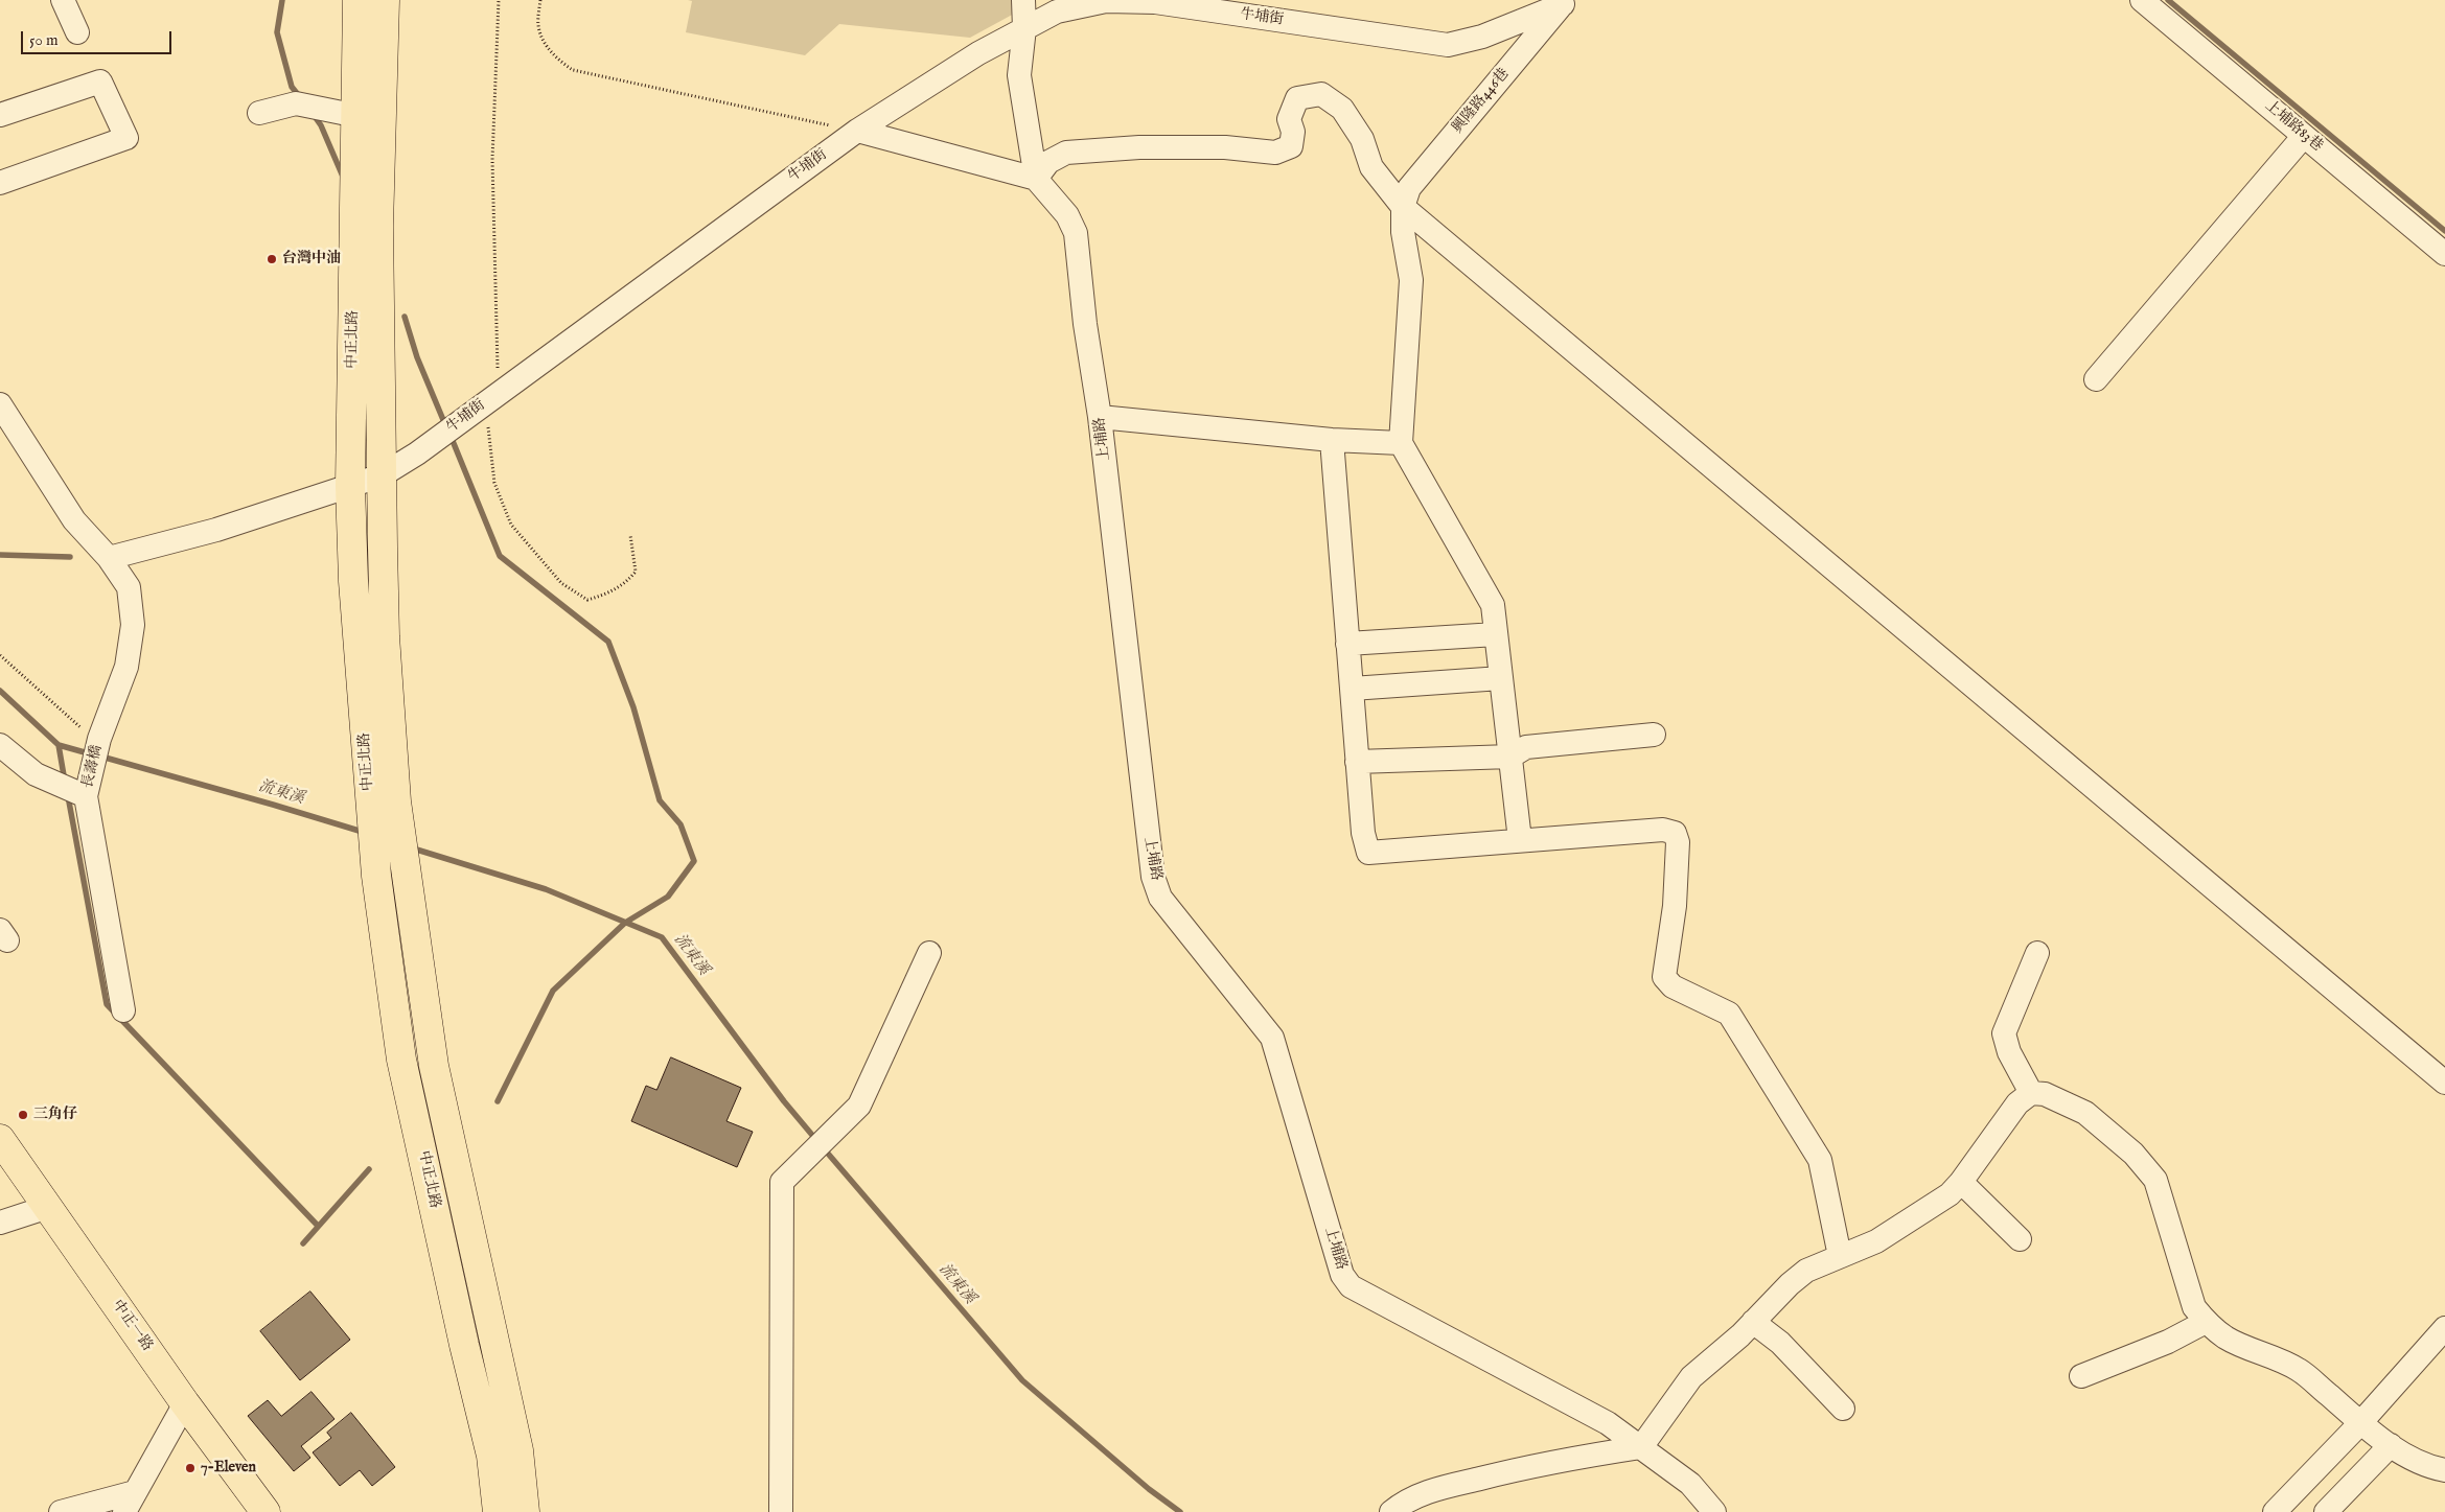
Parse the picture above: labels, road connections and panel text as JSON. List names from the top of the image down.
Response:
{
  "streets": {
    "main road": ["中正北路", "中正一路"],
    "street": [
      "牛埔街",
      "興隆路446巷",
      "上埔路83巷",
      "上埔路",
      "長壽橋"
    ]
  },
  "crossings": [
    ["牛埔街", "興隆路446巷"],
    ["牛埔街", "中正北路"],
    ["牛埔街", "上埔路"],
    ["牛埔街", "長壽橋"]
  ],
  "water": ["流東溪"],
  "places": ["台灣中油", "三角仔", "7-Eleven"],
  "scale_bar": "50 m"
}
